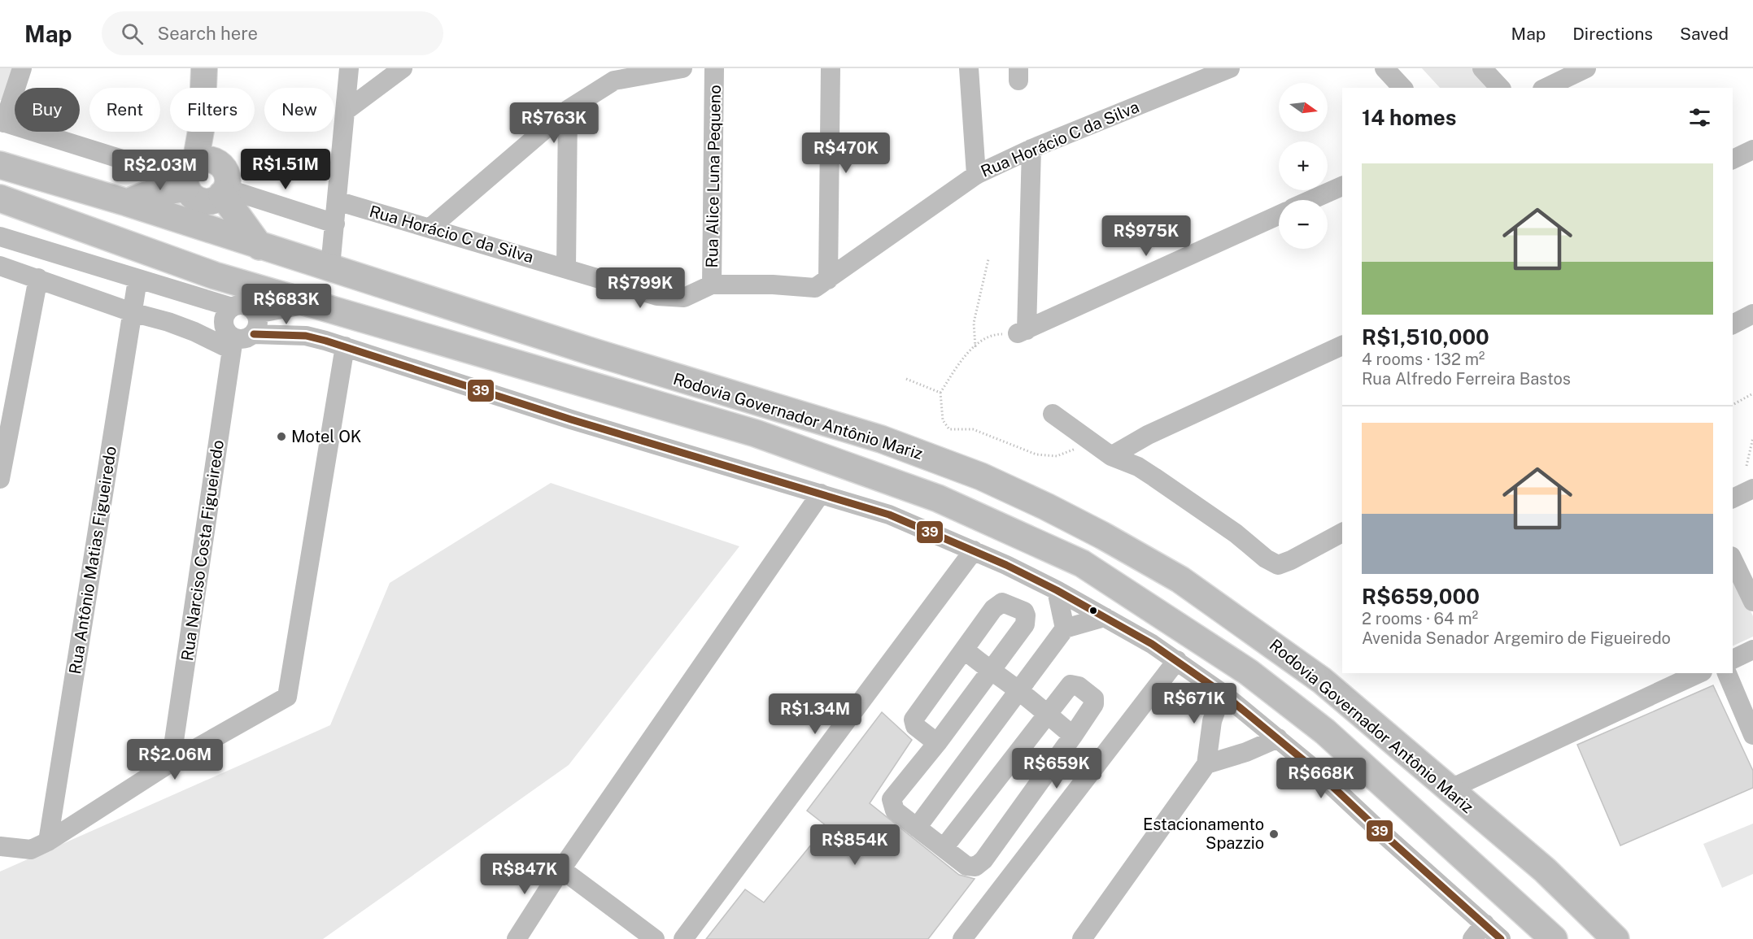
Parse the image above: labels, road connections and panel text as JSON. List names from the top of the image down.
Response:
{
  "streets": {
    "highway": ["Rodovia Governador Antônio Mariz"],
    "street": [
      "Rua Horácio C da Silva",
      "Rua Alice Luna Pequeno",
      "Rua Narciso Costa Figueiredo",
      "Rua Antônio Matias Figueiredo"
    ]
  },
  "crossings": [
    ["Rua Horácio C da Silva", "Rua Alice Luna Pequeno"]
  ],
  "places": ["Motel OK", "Estacionamento Spazzio"],
  "lines": ["transit line 39"],
  "north": "right",
  "page": {
    "header": "Map",
    "search": "Search here",
    "nav": ["Map", "Directions", "Saved"],
    "map_buttons": ["+", "−"],
    "chip": [
      "Buy",
      "Rent",
      "Filters",
      "New"
    ],
    "heading": "14 homes",
    "price": [
      "R$763K",
      "R$470K",
      "R$1.51M",
      "R$2.03M",
      "R$975K",
      "R$799K",
      "R$683K",
      "R$671K",
      "R$1.34M",
      "R$2.06M",
      "R$659K",
      "R$668K",
      "R$854K",
      "R$847K"
    ],
    "list": [
      {
        "name": "R$1,510,000",
        "note": "4 rooms · 132 m² · Rua Alfredo Ferreira Bastos"
      },
      {
        "name": "R$659,000",
        "note": "2 rooms · 64 m² · Avenida Senador Argemiro de Figueiredo"
      }
    ]
  }
}
